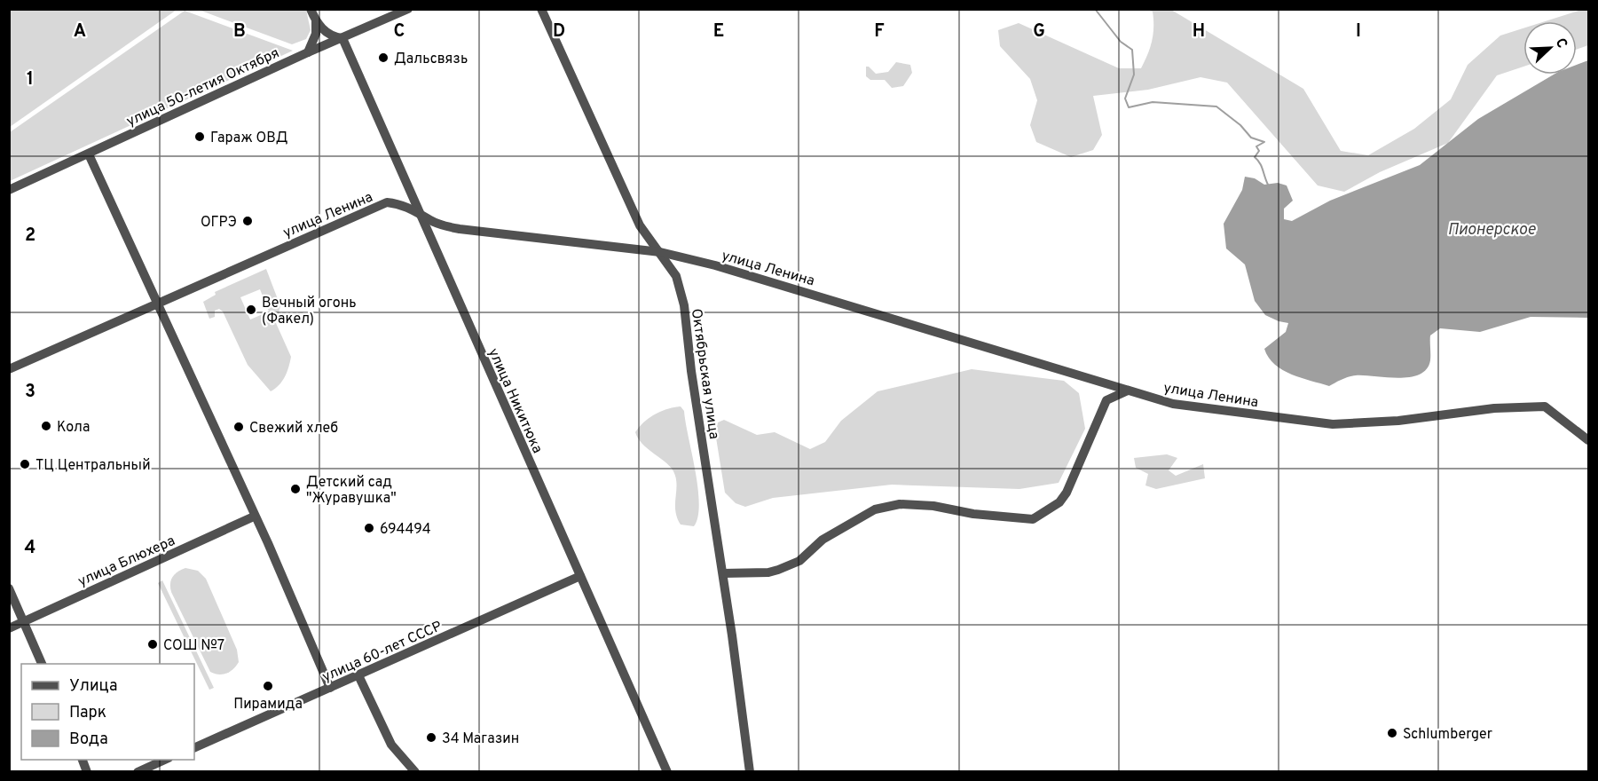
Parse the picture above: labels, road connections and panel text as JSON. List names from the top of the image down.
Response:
{
  "streets": {
    "street": [
      "улица 50-летия Октября",
      "улица Ленина",
      "Октябрьская улица",
      "улица Никитюка",
      "улица Блюхера",
      "улица 60-лет СССР"
    ]
  },
  "crossings": [
    ["улица 50-летия Октября", "улица Никитюка"],
    ["улица Ленина", "Октябрьская улица"],
    ["улица Ленина", "улица Никитюка"],
    ["улица Никитюка", "улица 60-лет СССР"]
  ],
  "water": ["Пионерское"],
  "places": [
    "Дальсвязь",
    "Гараж ОВД",
    "ОГРЭ",
    "Вечный огонь (Факел)",
    "Кола",
    "Свежий хлеб",
    "ТЦ Центральный",
    "Детский сад \"Журавушка\"",
    "694494",
    "СОШ №7",
    "Пирамида",
    "Schlumberger",
    "34 Магазин"
  ],
  "legend": ["Улица", "Парк", "Вода"],
  "north": "top right",
  "grid": {
    "columns": [
      "A",
      "B",
      "C",
      "D",
      "E",
      "F",
      "G",
      "H",
      "I"
    ],
    "rows": [
      "1",
      "2",
      "3",
      "4"
    ]
  }
}
